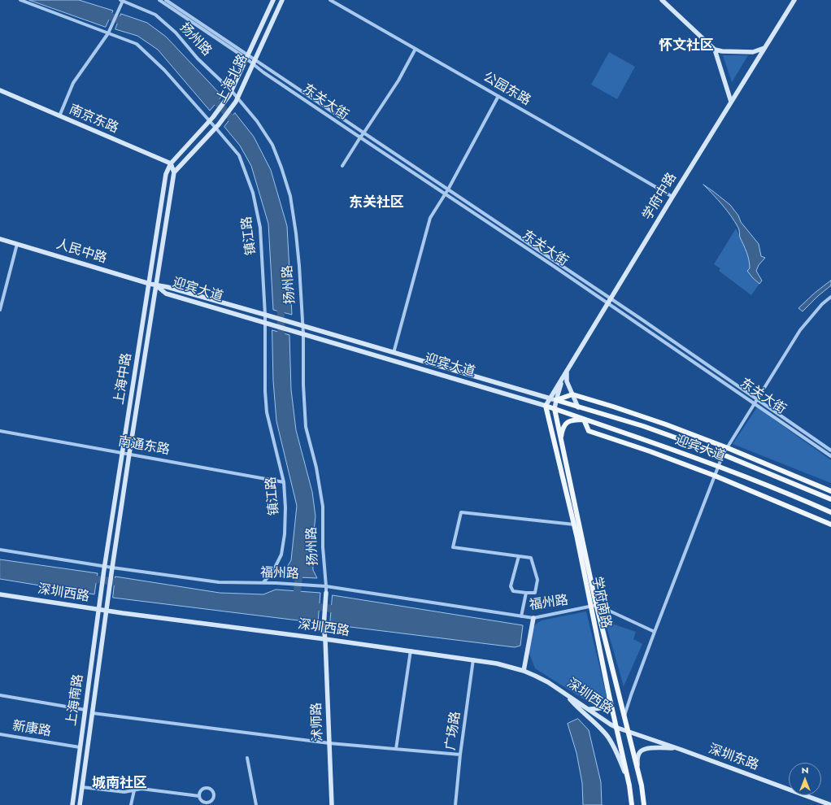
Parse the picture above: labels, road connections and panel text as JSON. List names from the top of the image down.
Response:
{
  "streets": {
    "main road": [
      "扬州路",
      "上海北路",
      "南京东路",
      "学府中路",
      "人民中路",
      "迎宾大道",
      "上海中路",
      "深圳西路",
      "学府南路",
      "上海南路",
      "沭师路",
      "深圳东路"
    ],
    "street": [
      "公园东路",
      "东关大街",
      "镇江路",
      "南通东路",
      "福州路",
      "新康路",
      "广场路"
    ]
  },
  "crossings": [
    ["扬州路", "上海北路"],
    ["扬州路", "迎宾大道"],
    ["扬州路", "福州路"],
    ["扬州路", "深圳西路"],
    ["扬州路", "沭师路"],
    ["上海北路", "东关大街"],
    ["上海北路", "南京东路"],
    ["上海北路", "镇江路"],
    ["上海北路", "上海中路"],
    ["公园东路", "学府中路"],
    ["东关大街", "学府中路"],
    ["南京东路", "上海中路"],
    ["学府中路", "迎宾大道"],
    ["学府中路", "学府南路"],
    ["镇江路", "迎宾大道"],
    ["镇江路", "南通东路"],
    ["镇江路", "福州路"],
    ["人民中路", "迎宾大道"],
    ["人民中路", "上海中路"],
    ["迎宾大道", "上海中路"],
    ["迎宾大道", "学府南路"],
    ["上海中路", "南通东路"],
    ["上海中路", "福州路"],
    ["上海中路", "上海南路"],
    ["福州路", "学府南路"],
    ["深圳西路", "学府南路"],
    ["深圳西路", "上海南路"],
    ["深圳西路", "沭师路"],
    ["深圳西路", "广场路"],
    ["深圳西路", "深圳东路"],
    ["学府南路", "深圳东路"],
    ["上海南路", "新康路"]
  ],
  "districts": ["怀文社区", "东关社区", "城南社区"],
  "north": "top"
}
